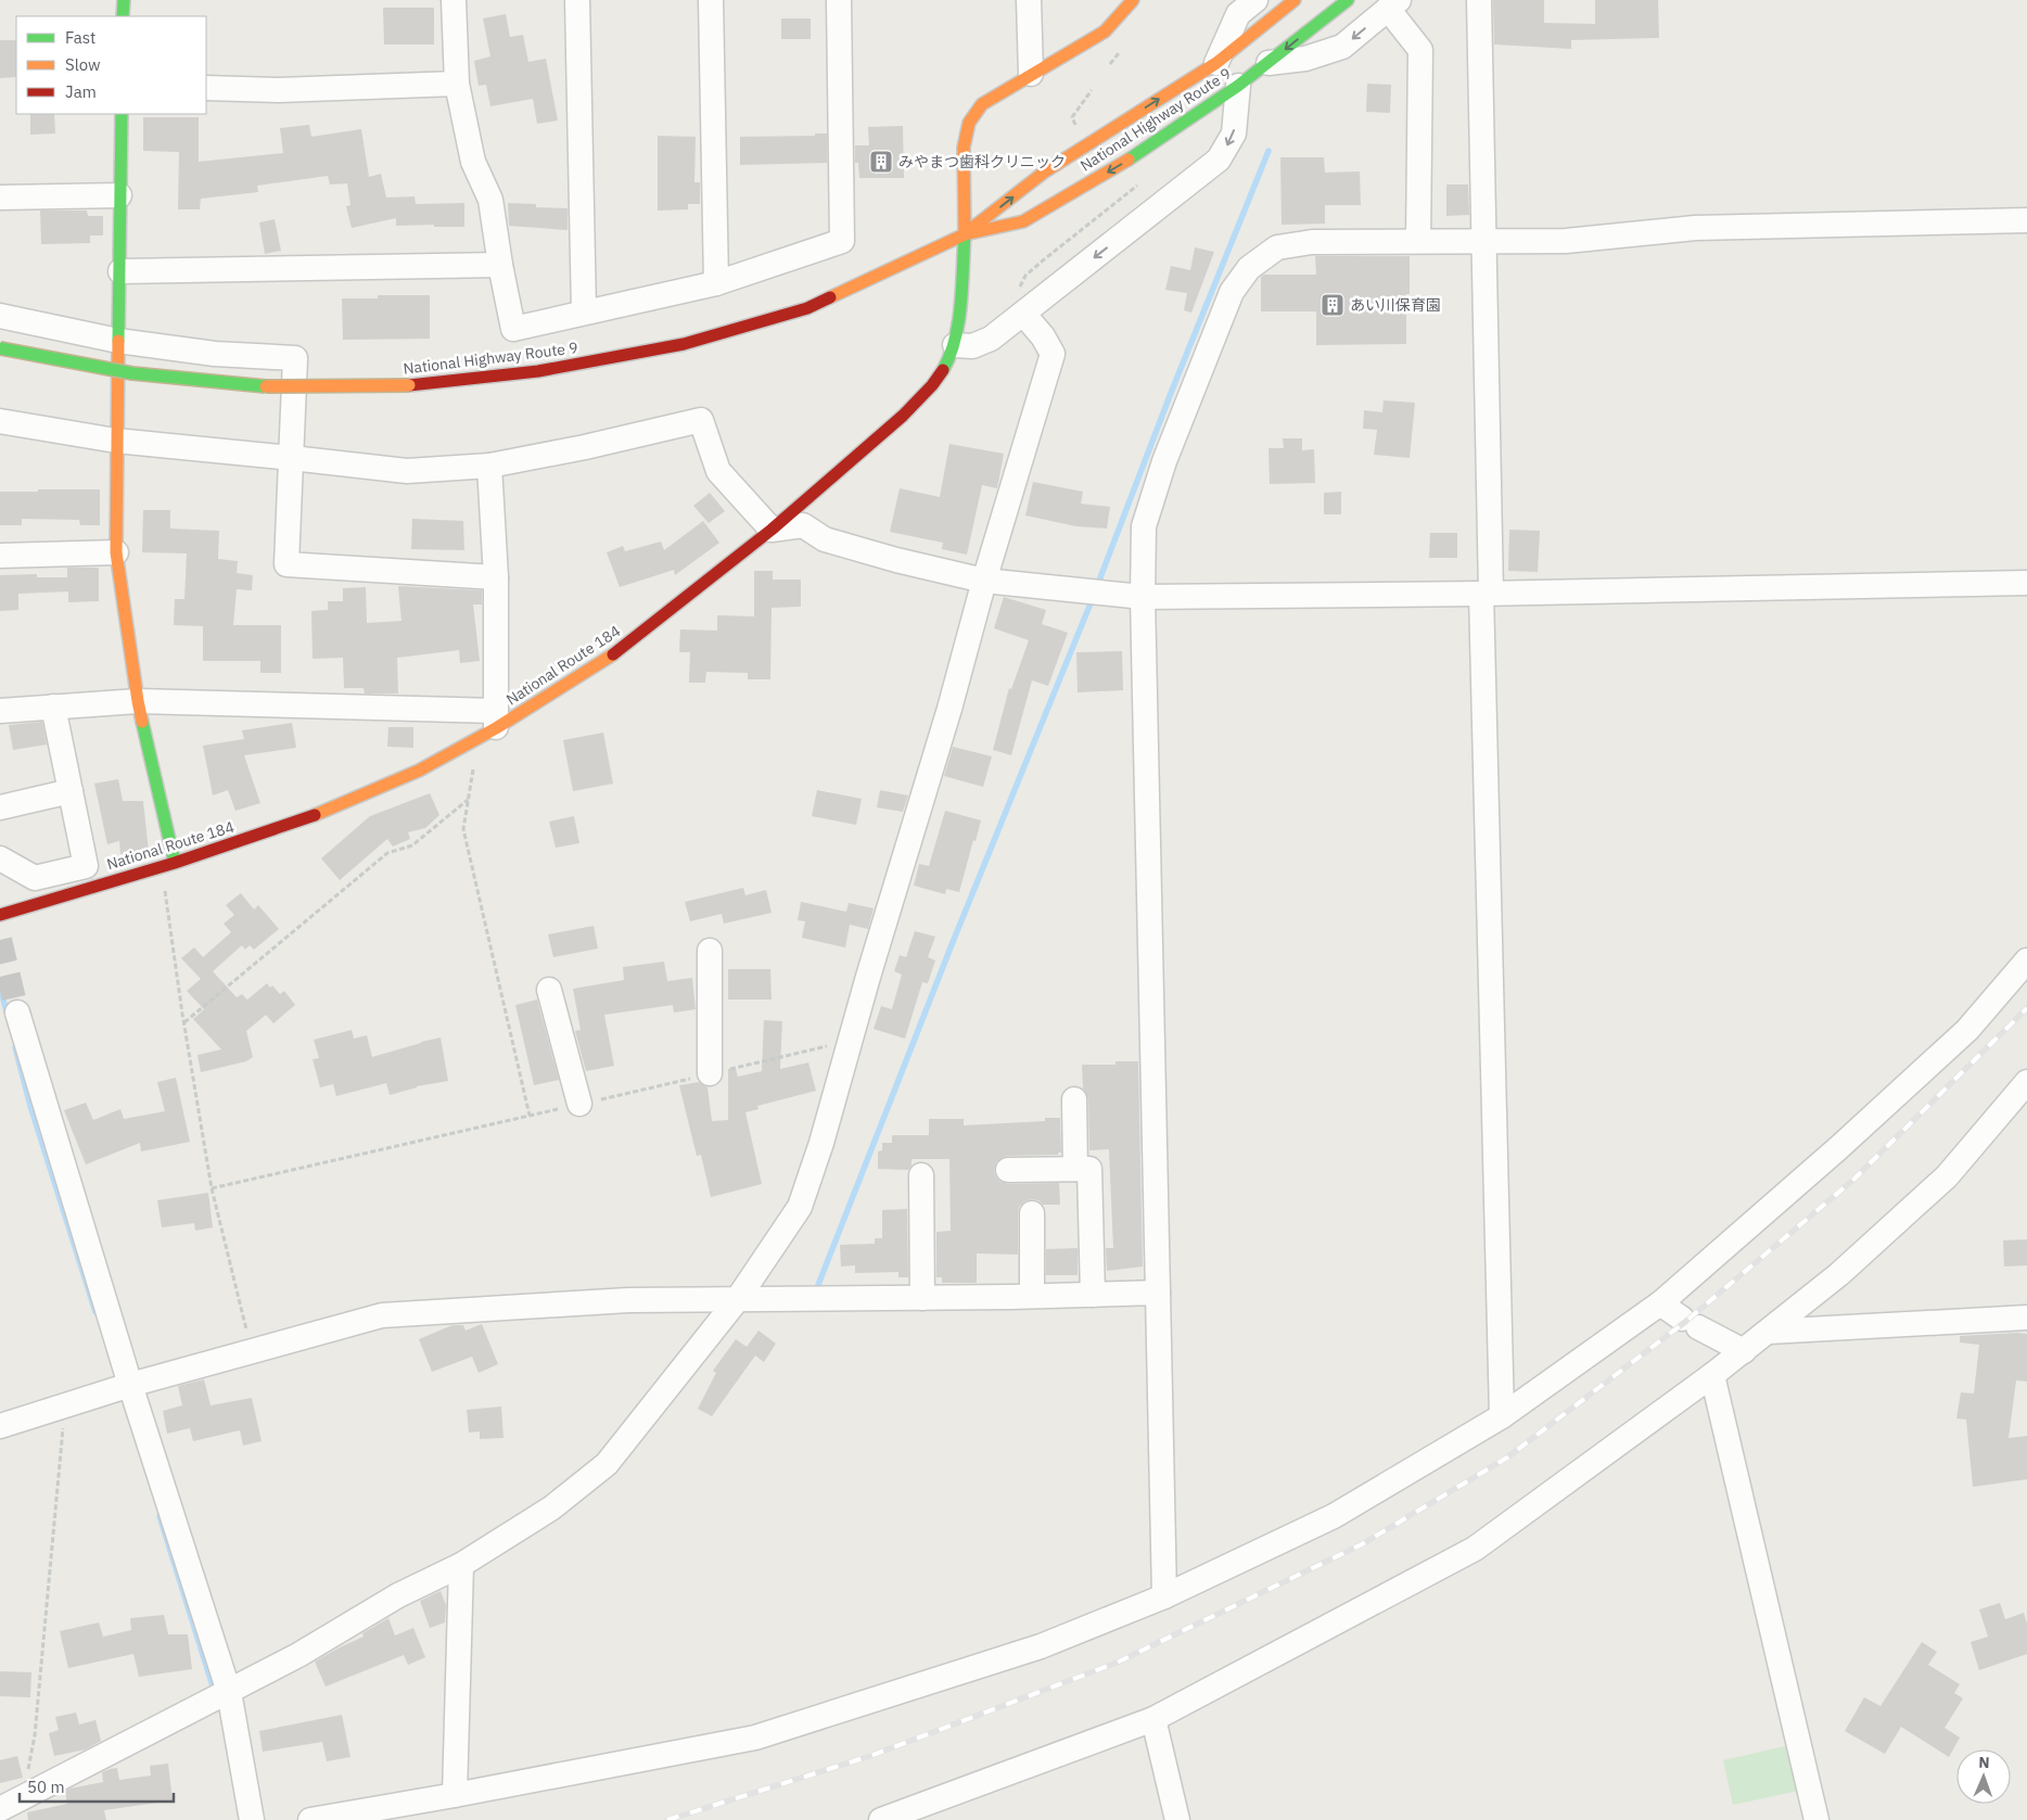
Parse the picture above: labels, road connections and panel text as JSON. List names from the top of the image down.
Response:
{
  "streets": {
    "main road": ["National Highway Route 9", "National Route 184"]
  },
  "crossings": [
    ["National Highway Route 9", "National Route 184"]
  ],
  "places": {
    "building": ["みやまつ歯科クリニック", "あい川保育園"]
  },
  "legend": ["Fast", "Slow", "Jam"],
  "scale_bar": "50 m",
  "north": "top"
}
